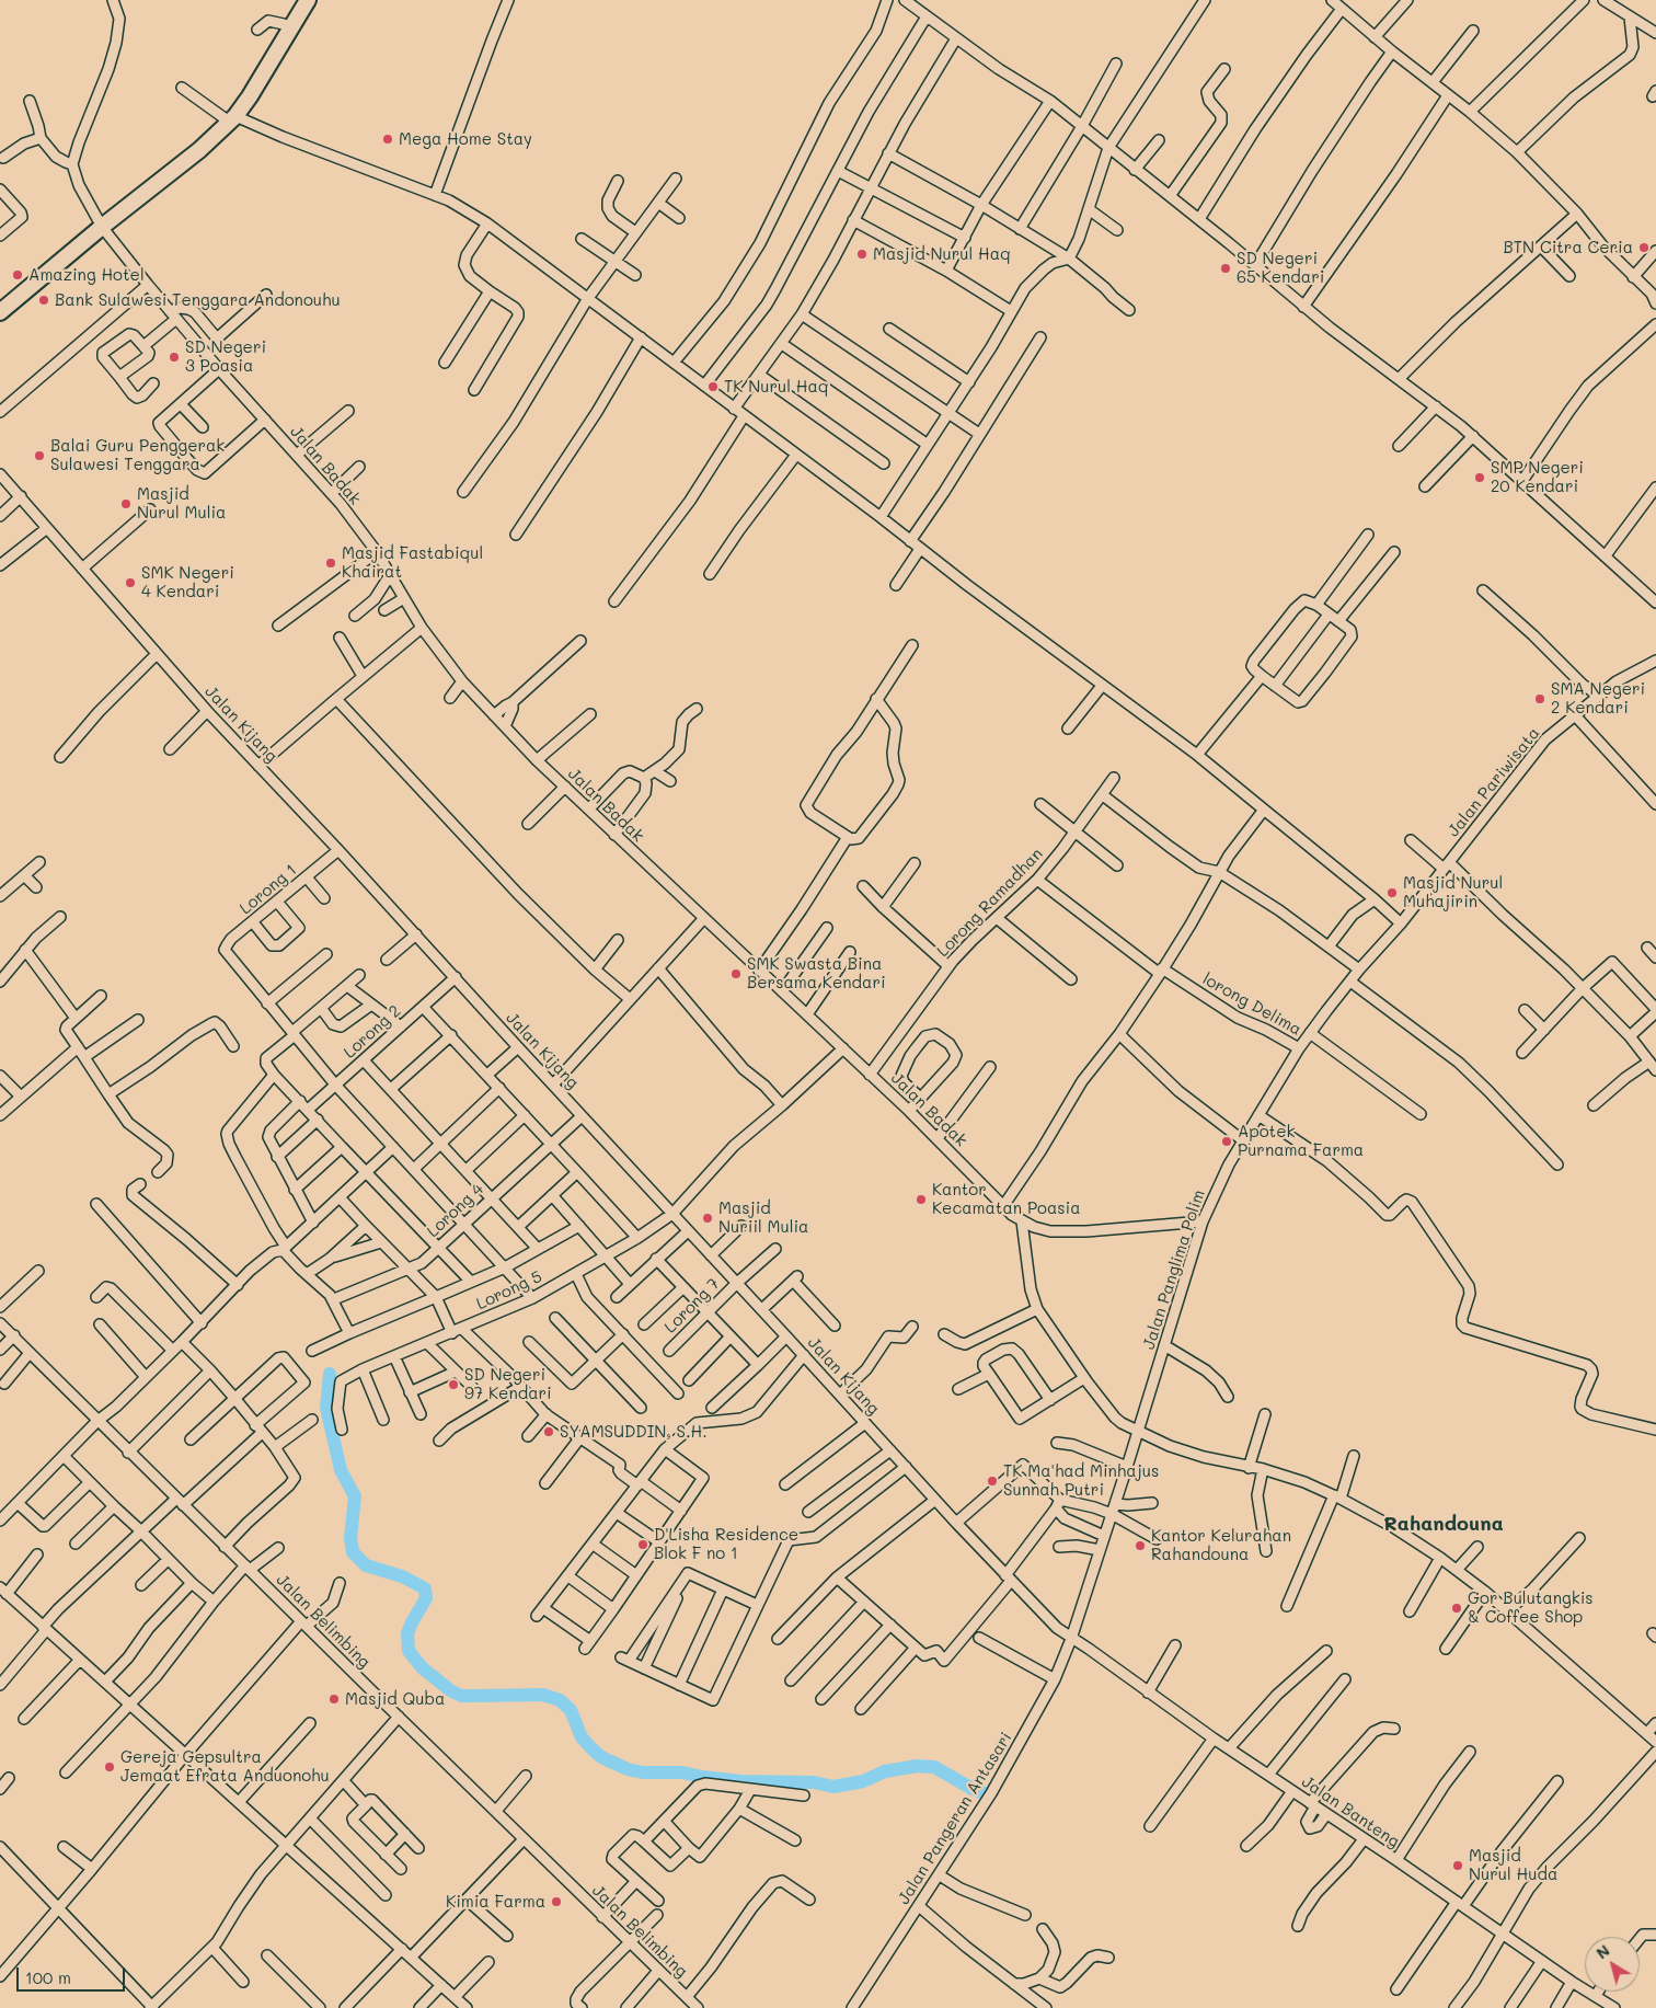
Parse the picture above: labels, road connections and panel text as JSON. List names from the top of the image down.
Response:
{
  "streets": {
    "street": [
      "Jalan Badak",
      "Jalan Kijang",
      "Jalan Pariwisata",
      "Lorong 1",
      "Lorong Ramadhan",
      "lorong Delima",
      "Lorong 2",
      "Lorong 4",
      "Jalan Panglima Polim",
      "Lorong 5",
      "Lorong 7",
      "Jalan Belimbing",
      "Jalan Banteng",
      "Jalan Pangeran Antasari"
    ]
  },
  "crossings": [
    ["Jalan Badak", "Lorong Ramadhan"],
    ["Jalan Badak", "Jalan Panglima Polim"],
    ["Jalan Badak", "Lorong 5"],
    ["Jalan Kijang", "Lorong 1"],
    ["Jalan Kijang", "Lorong 2"],
    ["Jalan Kijang", "Lorong 4"],
    ["Jalan Kijang", "Jalan Panglima Polim"],
    ["Jalan Kijang", "Lorong 5"],
    ["Jalan Kijang", "Lorong 7"],
    ["Jalan Kijang", "Jalan Banteng"],
    ["Jalan Kijang", "Jalan Pangeran Antasari"],
    ["Jalan Pariwisata", "Jalan Panglima Polim"],
    ["Lorong Ramadhan", "lorong Delima"],
    ["lorong Delima", "Jalan Panglima Polim"],
    ["Jalan Panglima Polim", "Jalan Banteng"],
    ["Jalan Panglima Polim", "Jalan Pangeran Antasari"],
    ["Jalan Banteng", "Jalan Pangeran Antasari"]
  ],
  "districts": ["Rahandouna"],
  "places": [
    "Mega Home Stay",
    "BTN Citra Ceria",
    "Masjid Nurul Haq",
    "SD Negeri 65 Kendari",
    "Amazing Hotel",
    "Bank Sulawesi Tenggara Andonouhu",
    "SD Negeri 3 Poasia",
    "TK Nurul Haq",
    "Balai Guru Penggerak Sulawesi Tenggara",
    "SMP Negeri 20 Kendari",
    "Masjid Nurul Mulia",
    "Masjid Fastabiqul Khairat",
    "SMK Negeri 4 Kendari",
    "SMA Negeri 2 Kendari",
    "Masjid Nurul Muhajirin",
    "SMK Swasta Bina Bersama Kendari",
    "Apotek Purnama Farma",
    "Kantor Kecamatan Poasia",
    "Masjid Nuriil Mulia",
    "SD Negeri 97 Kendari",
    "SYAMSUDDIN, S.H.",
    "TK Ma'had Minhajus Sunnah Putri",
    "D'Lisha Residence Blok F no 1",
    "Kantor Kelurahan Rahandouna",
    "Gor Bulutangkis & Coffee Shop",
    "Masjid Quba",
    "Gereja Gepsultra Jemaat Efrata Anduonohu",
    "Masjid Nurul Huda",
    "Kimia Farma"
  ],
  "scale_bar": "100 m",
  "north": "top left"
}
